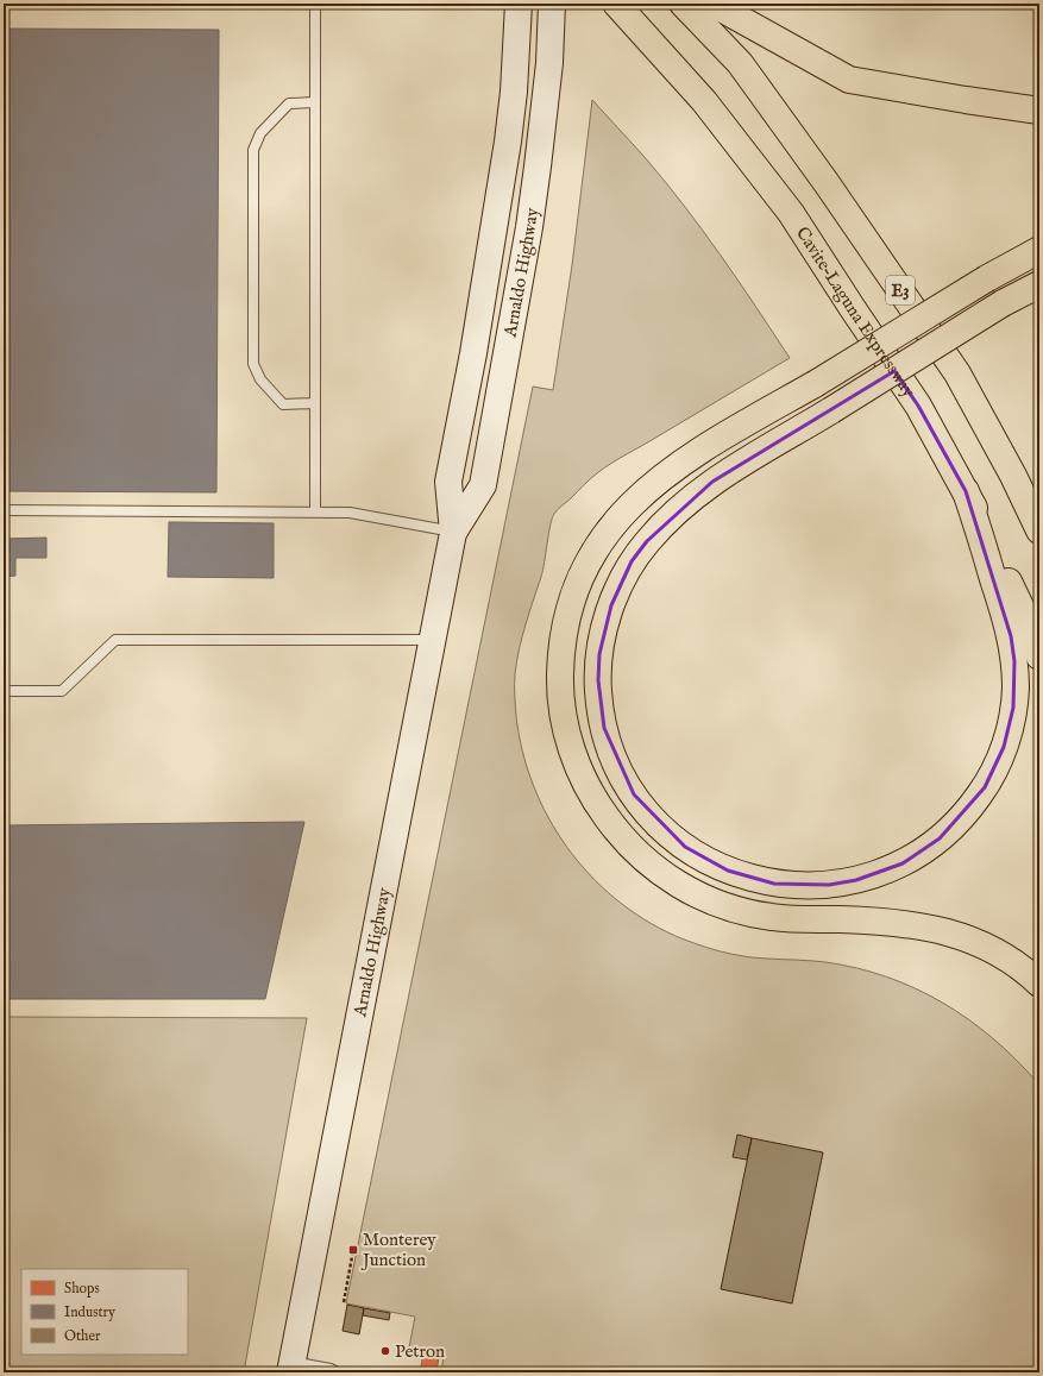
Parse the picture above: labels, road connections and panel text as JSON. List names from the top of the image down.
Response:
{
  "streets": {
    "highway": ["E3", "Cavite–Laguna Expressway"],
    "main road": ["Arnaldo Highway"]
  },
  "places": {
    "transit": ["Monterey Junction"],
    "other": ["Petron"]
  },
  "legend": ["Shops", "Industry", "Other"]
}
